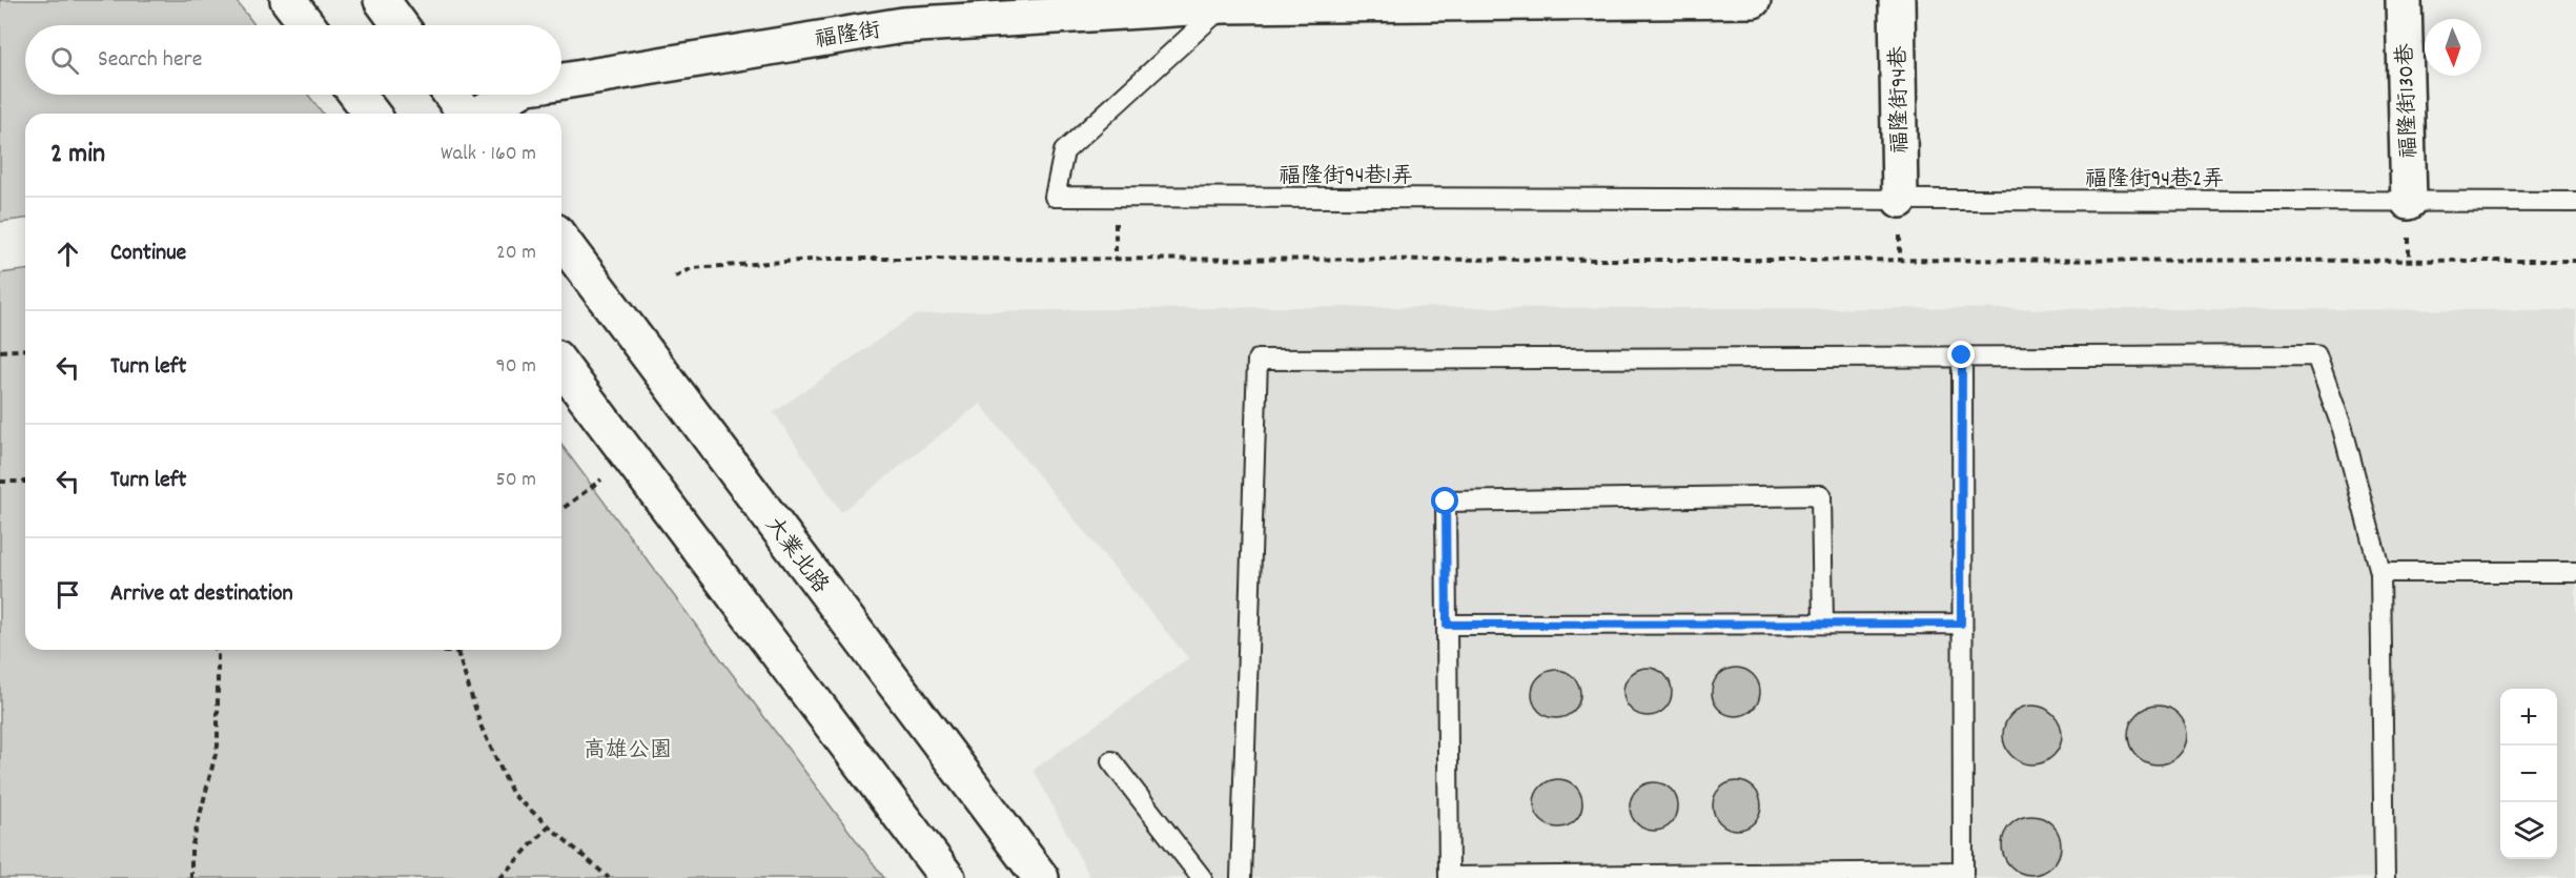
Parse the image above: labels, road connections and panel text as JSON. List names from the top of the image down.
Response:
{
  "streets": {
    "street": [
      "福隆街",
      "福隆街94巷",
      "福隆街130巷",
      "大業北路"
    ],
    "lane": ["福隆街94巷1弄", "福隆街94巷2弄"]
  },
  "crossings": [
    ["福隆街", "福隆街94巷1弄"],
    ["福隆街94巷", "福隆街94巷1弄"],
    ["福隆街94巷", "福隆街94巷2弄"],
    ["福隆街130巷", "福隆街94巷2弄"],
    ["福隆街94巷1弄", "福隆街94巷2弄"]
  ],
  "parks": ["高雄公園"],
  "north": "bottom",
  "page": {
    "search": "Search here",
    "heading": ["2 min", "Walk · 160 m"],
    "list": [
      ["Continue", "20 m"],
      ["Turn left", "90 m"],
      ["Turn left", "50 m"],
      "Arrive at destination"
    ],
    "map_buttons": ["+", "−"]
  }
}
